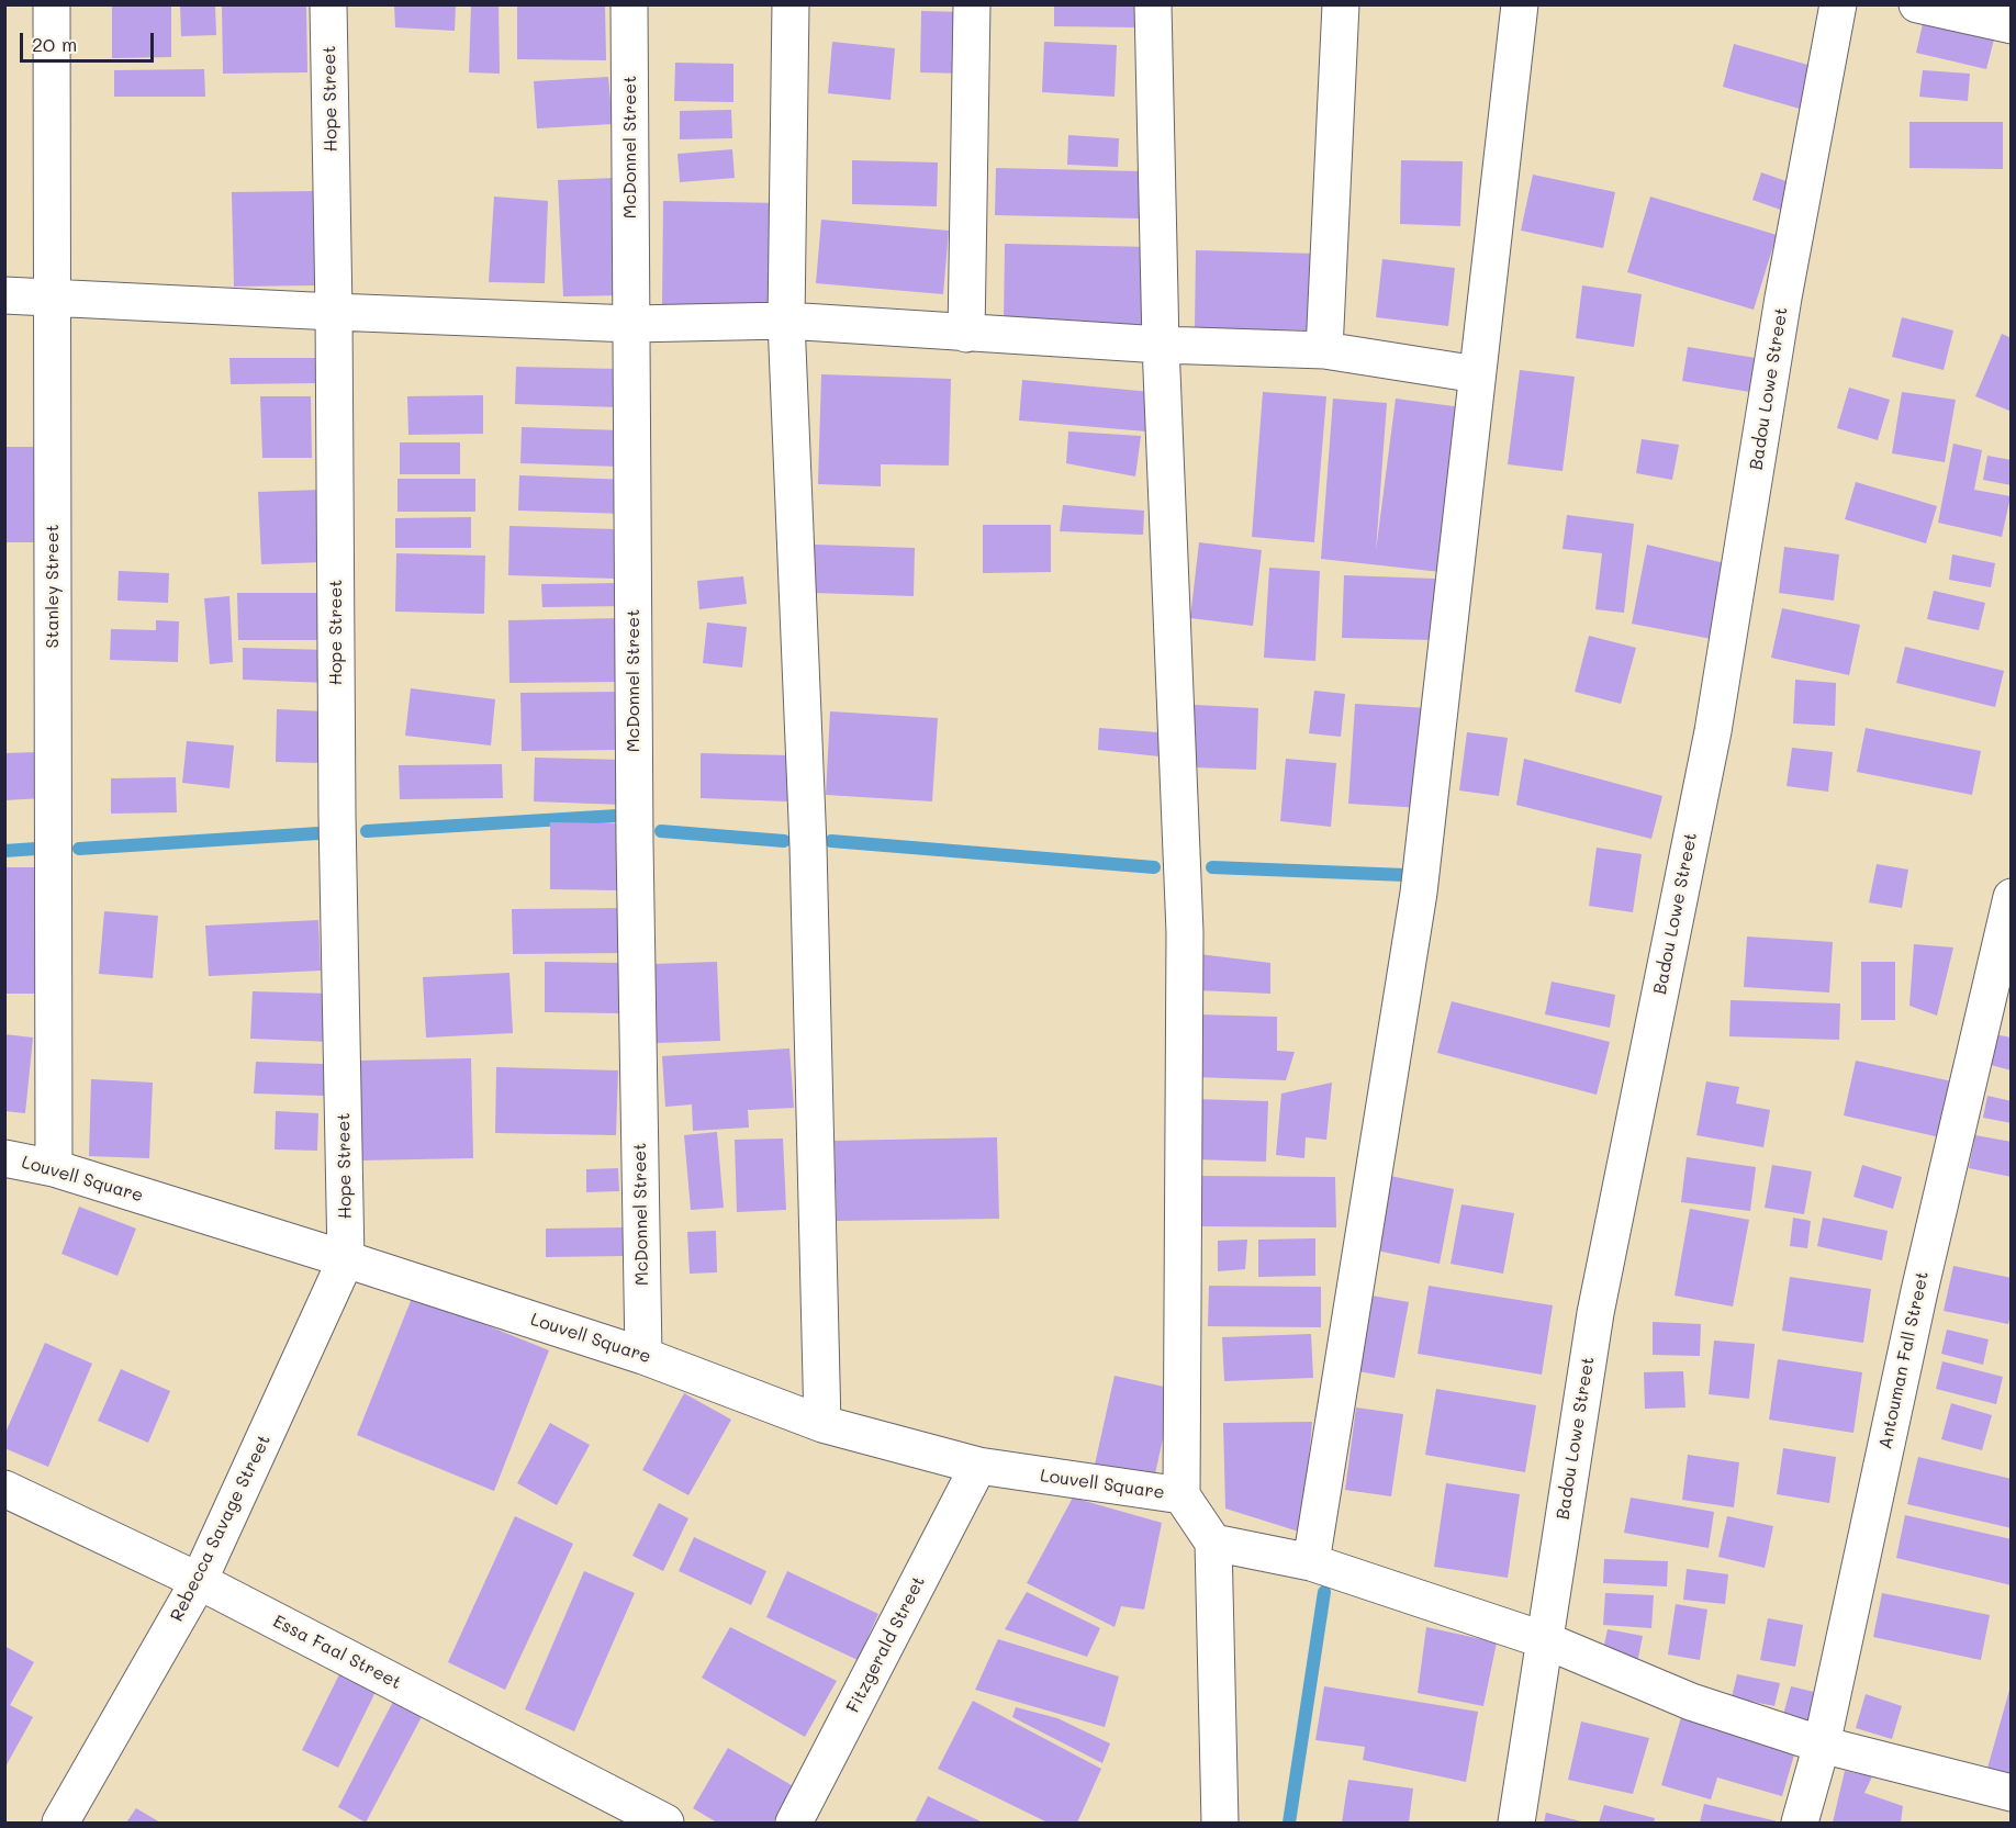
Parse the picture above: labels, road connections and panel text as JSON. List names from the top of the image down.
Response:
{
  "streets": {
    "street": [
      "Hope Street",
      "McDonnel Street",
      "Badou Lowe Street",
      "Stanley Street",
      "Louvell Square",
      "Antouman Fall Street",
      "Rebecca Savage Street",
      "Fitzgerald Street",
      "Essa Faal Street"
    ]
  },
  "crossings": [
    ["Hope Street", "Louvell Square"],
    ["Hope Street", "Rebecca Savage Street"],
    ["McDonnel Street", "Louvell Square"],
    ["Stanley Street", "Louvell Square"],
    ["Louvell Square", "Rebecca Savage Street"],
    ["Louvell Square", "Fitzgerald Street"],
    ["Rebecca Savage Street", "Essa Faal Street"]
  ],
  "scale_bar": "20 m"
}
